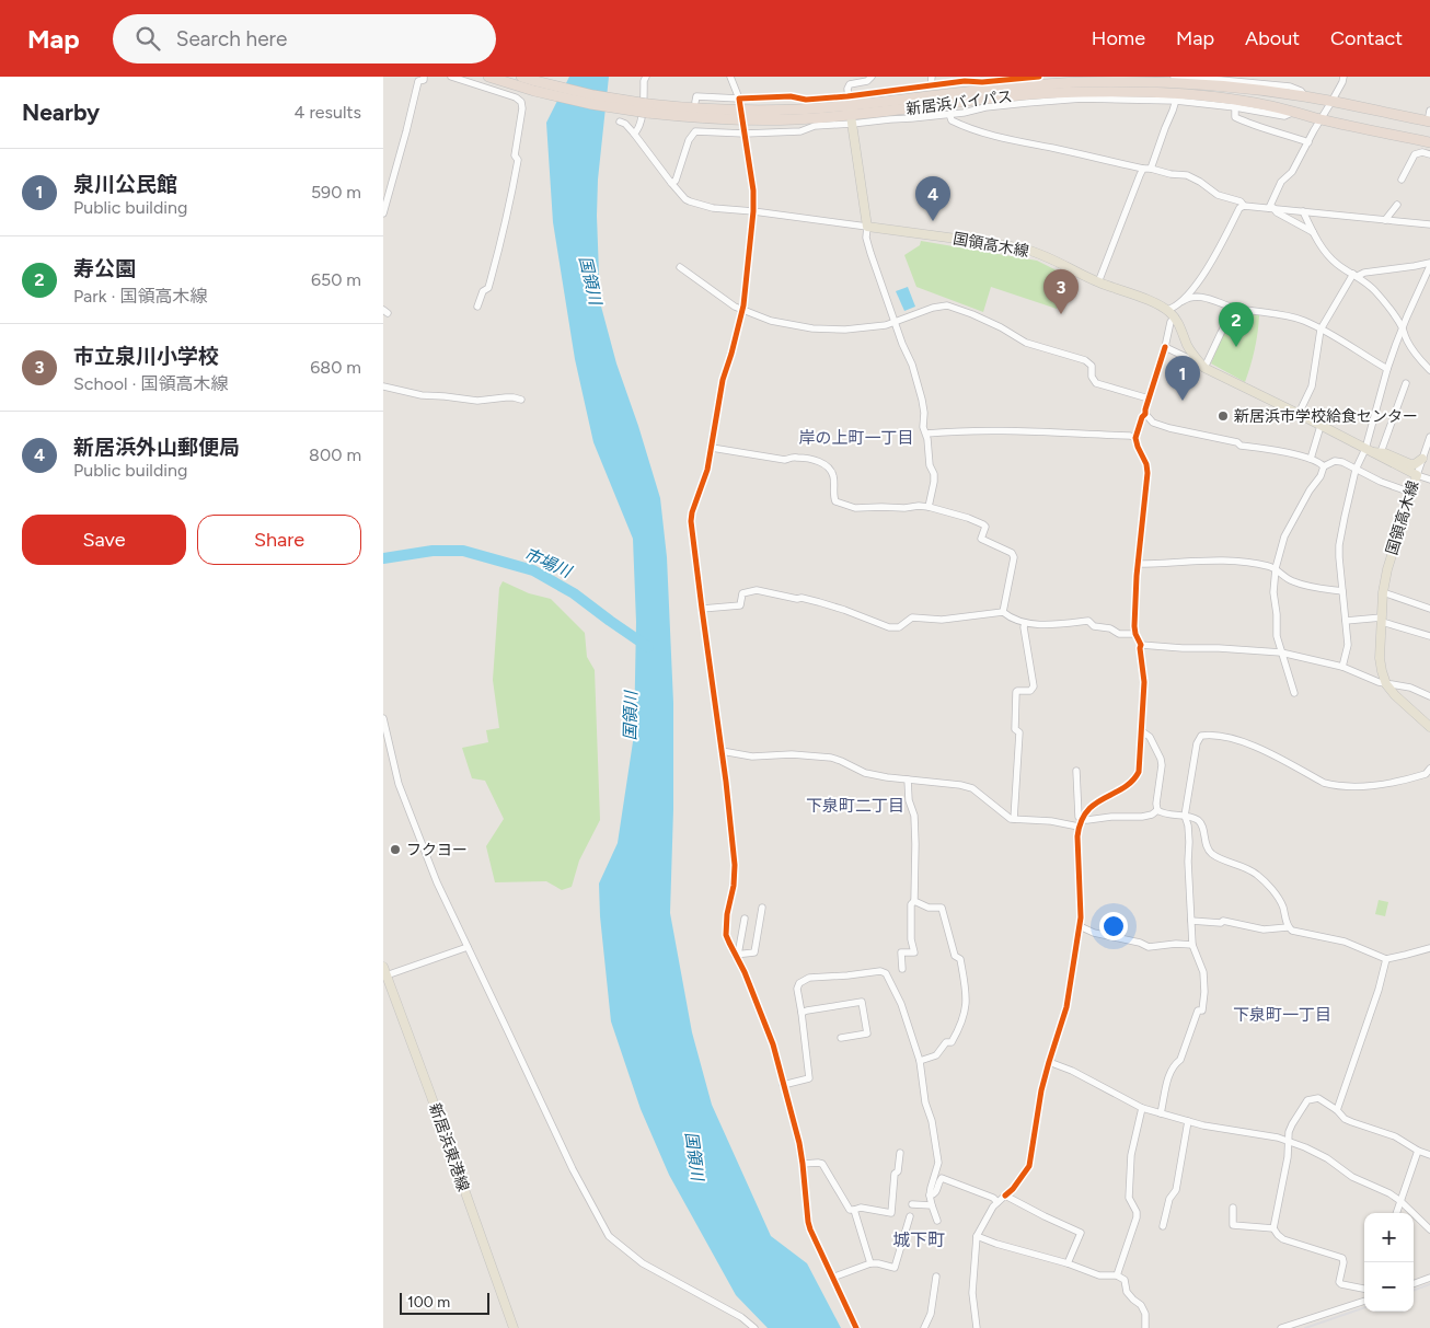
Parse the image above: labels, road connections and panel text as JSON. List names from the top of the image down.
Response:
{
  "streets": {
    "highway": ["新居浜バイパス"],
    "main road": ["国領高木線", "新居浜東港線"]
  },
  "districts": [
    "岸の上町一丁目",
    "下泉町二丁目",
    "下泉町一丁目",
    "城下町"
  ],
  "water": ["国領川", "市場川"],
  "places": ["新居浜市学校給食センター", "フクヨー"],
  "scale_bar": "100 m",
  "page": {
    "header": "Map",
    "search": "Search here",
    "nav": [
      "Home",
      "Map",
      "About",
      "Contact"
    ],
    "heading": ["Nearby", "4 results"],
    "list": [
      {
        "mark": "1",
        "name": "泉川公民館",
        "note": "Public building",
        "value": "590 m"
      },
      {
        "mark": "2",
        "name": "寿公園",
        "note": "Park · 国領高木線",
        "value": "650 m"
      },
      {
        "mark": "3",
        "name": "市立泉川小学校",
        "note": "School · 国領高木線",
        "value": "680 m"
      },
      {
        "mark": "4",
        "name": "新居浜外山郵便局",
        "note": "Public building",
        "value": "800 m"
      }
    ],
    "pins": [
      "4",
      "3",
      "2",
      "1"
    ],
    "buttons": ["Save", "Share"],
    "map_buttons": ["+", "−"],
    "scale": "100 m"
  }
}
